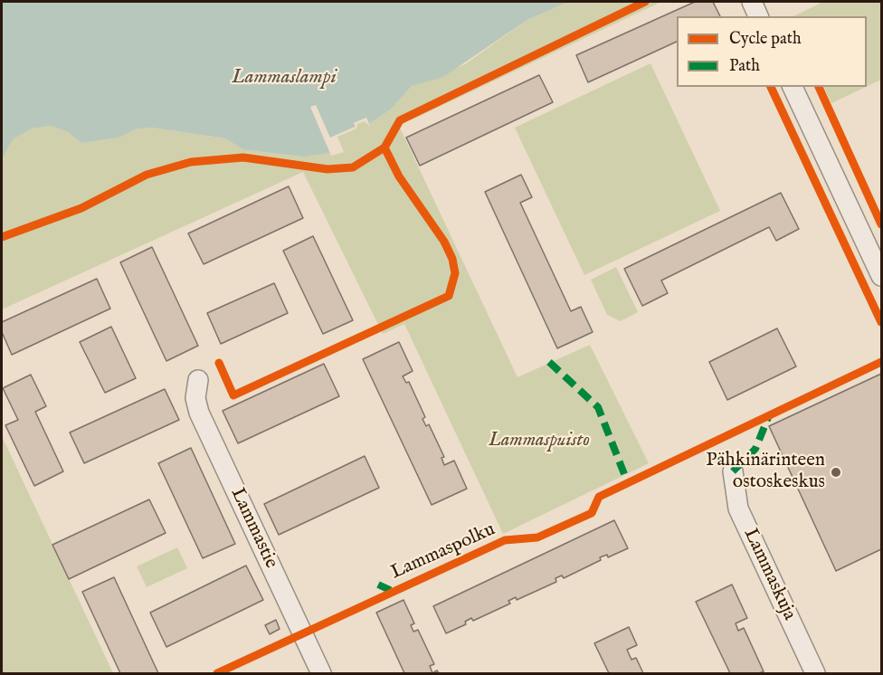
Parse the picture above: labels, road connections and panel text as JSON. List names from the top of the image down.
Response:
{
  "streets": {
    "street": ["Lammastie", "Lammaskuja"],
    "cycle path": ["Lammaspolku"]
  },
  "water": ["Lammaslampi"],
  "parks": ["Lammaspuisto"],
  "places": ["Pähkinärinteen ostoskeskus"],
  "legend": ["Cycle path", "Path"]
}
